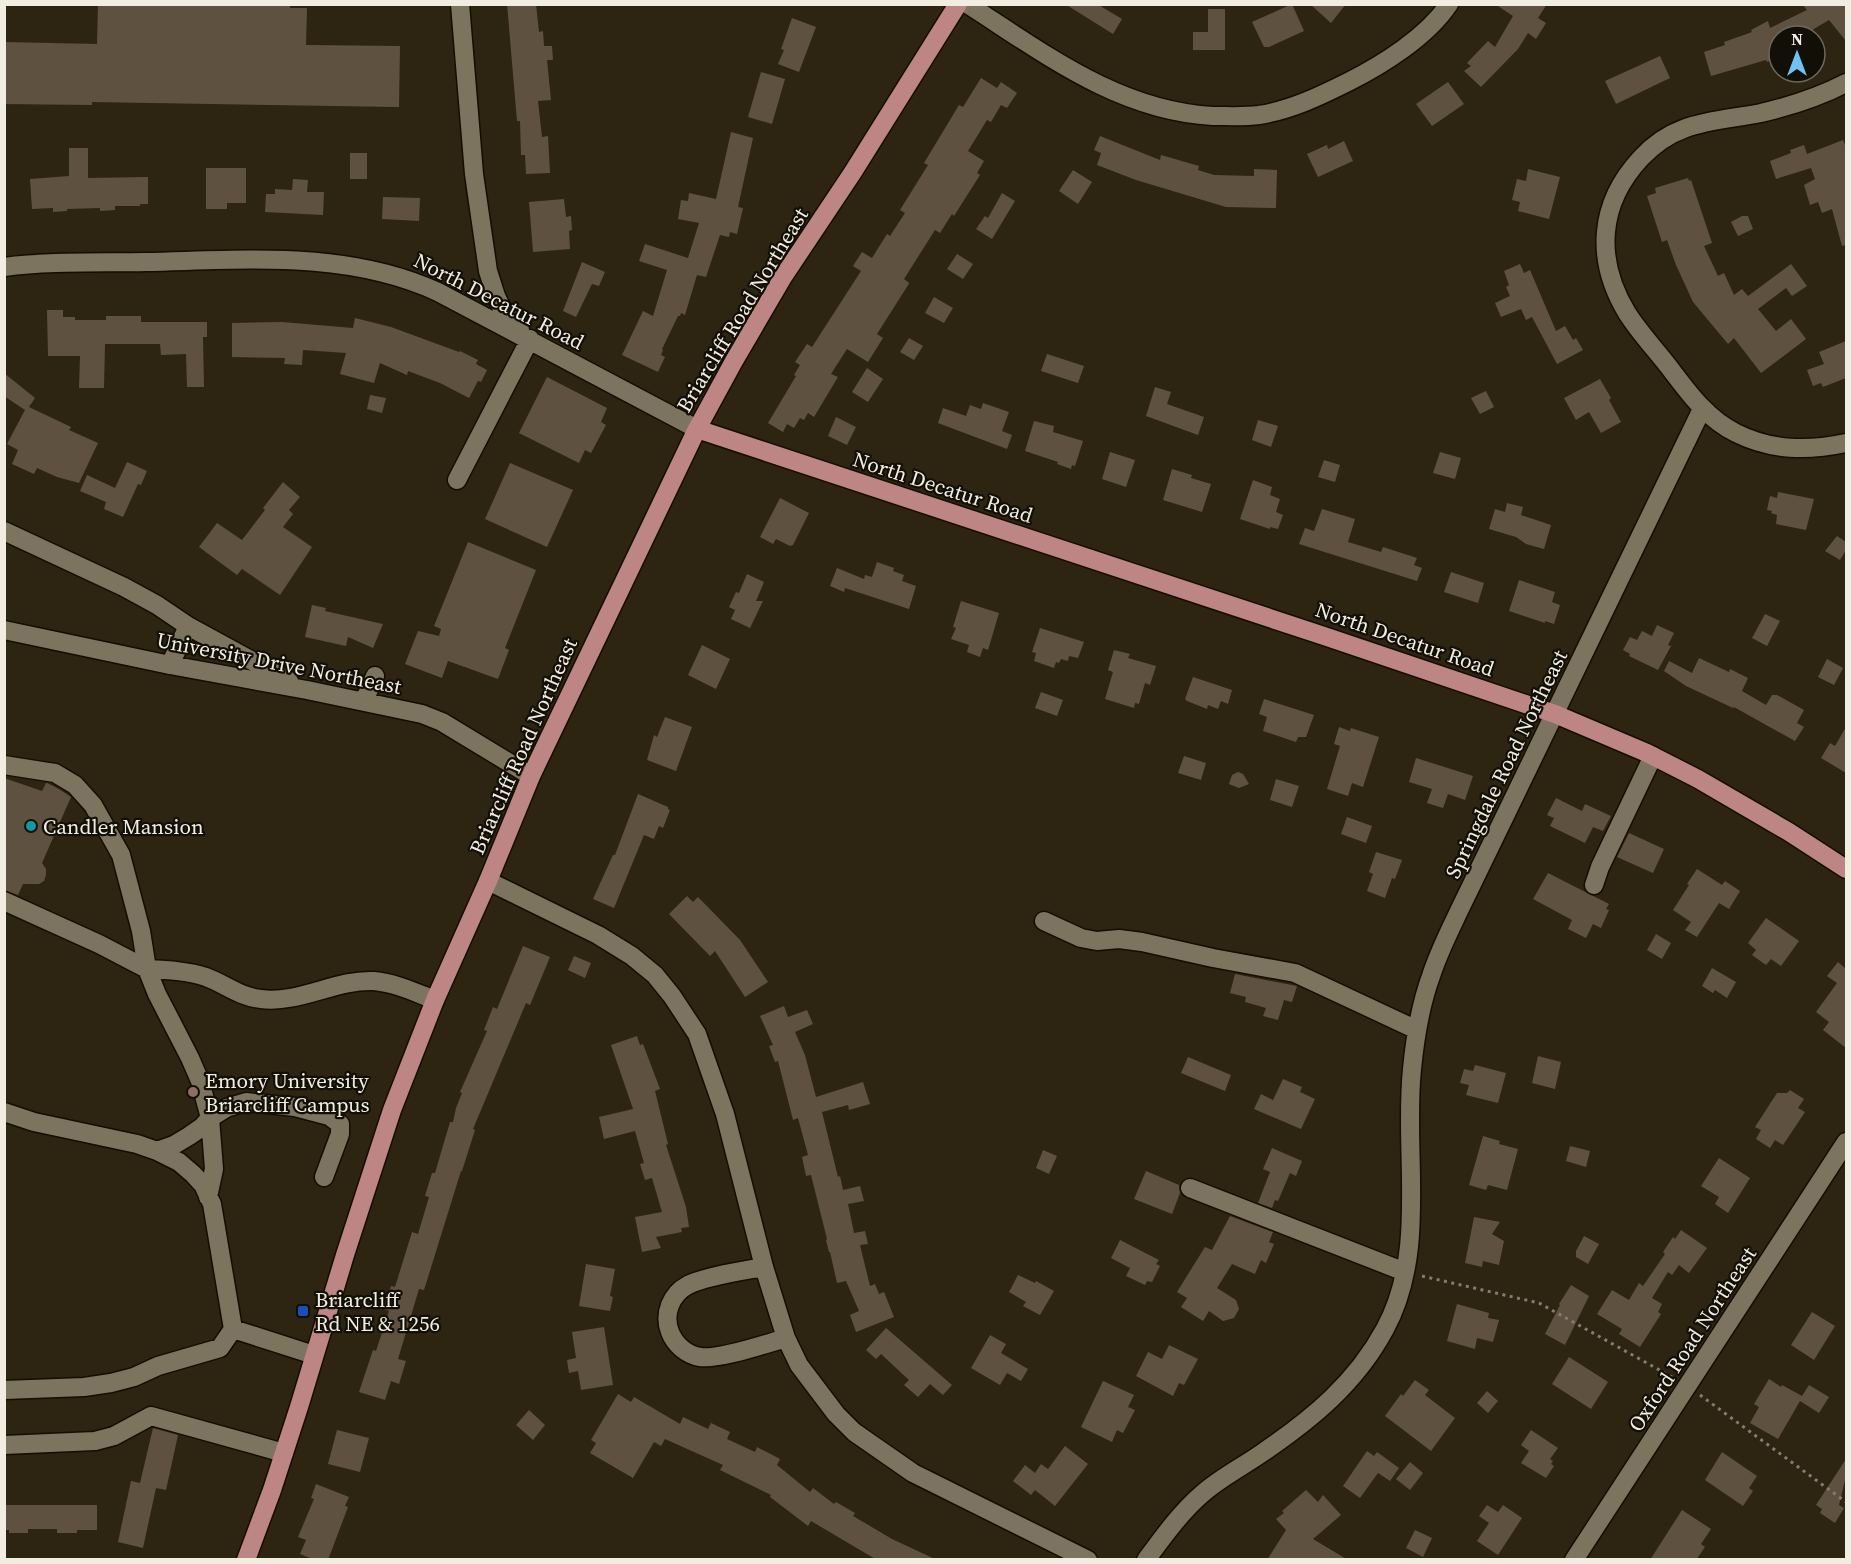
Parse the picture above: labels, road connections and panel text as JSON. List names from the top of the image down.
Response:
{
  "streets": {
    "main road": ["North Decatur Road", "Briarcliff Road Northeast"],
    "street": ["University Drive Northeast", "Springdale Road Northeast", "Oxford Road Northeast"]
  },
  "crossings": [
    ["North Decatur Road", "Briarcliff Road Northeast"],
    ["North Decatur Road", "Springdale Road Northeast"],
    ["Briarcliff Road Northeast", "University Drive Northeast"]
  ],
  "places": {
    "other": ["Candler Mansion", "Emory University Briarcliff Campus"],
    "transit": ["Briarcliff Rd NE & 1256"]
  },
  "north": "top"
}
